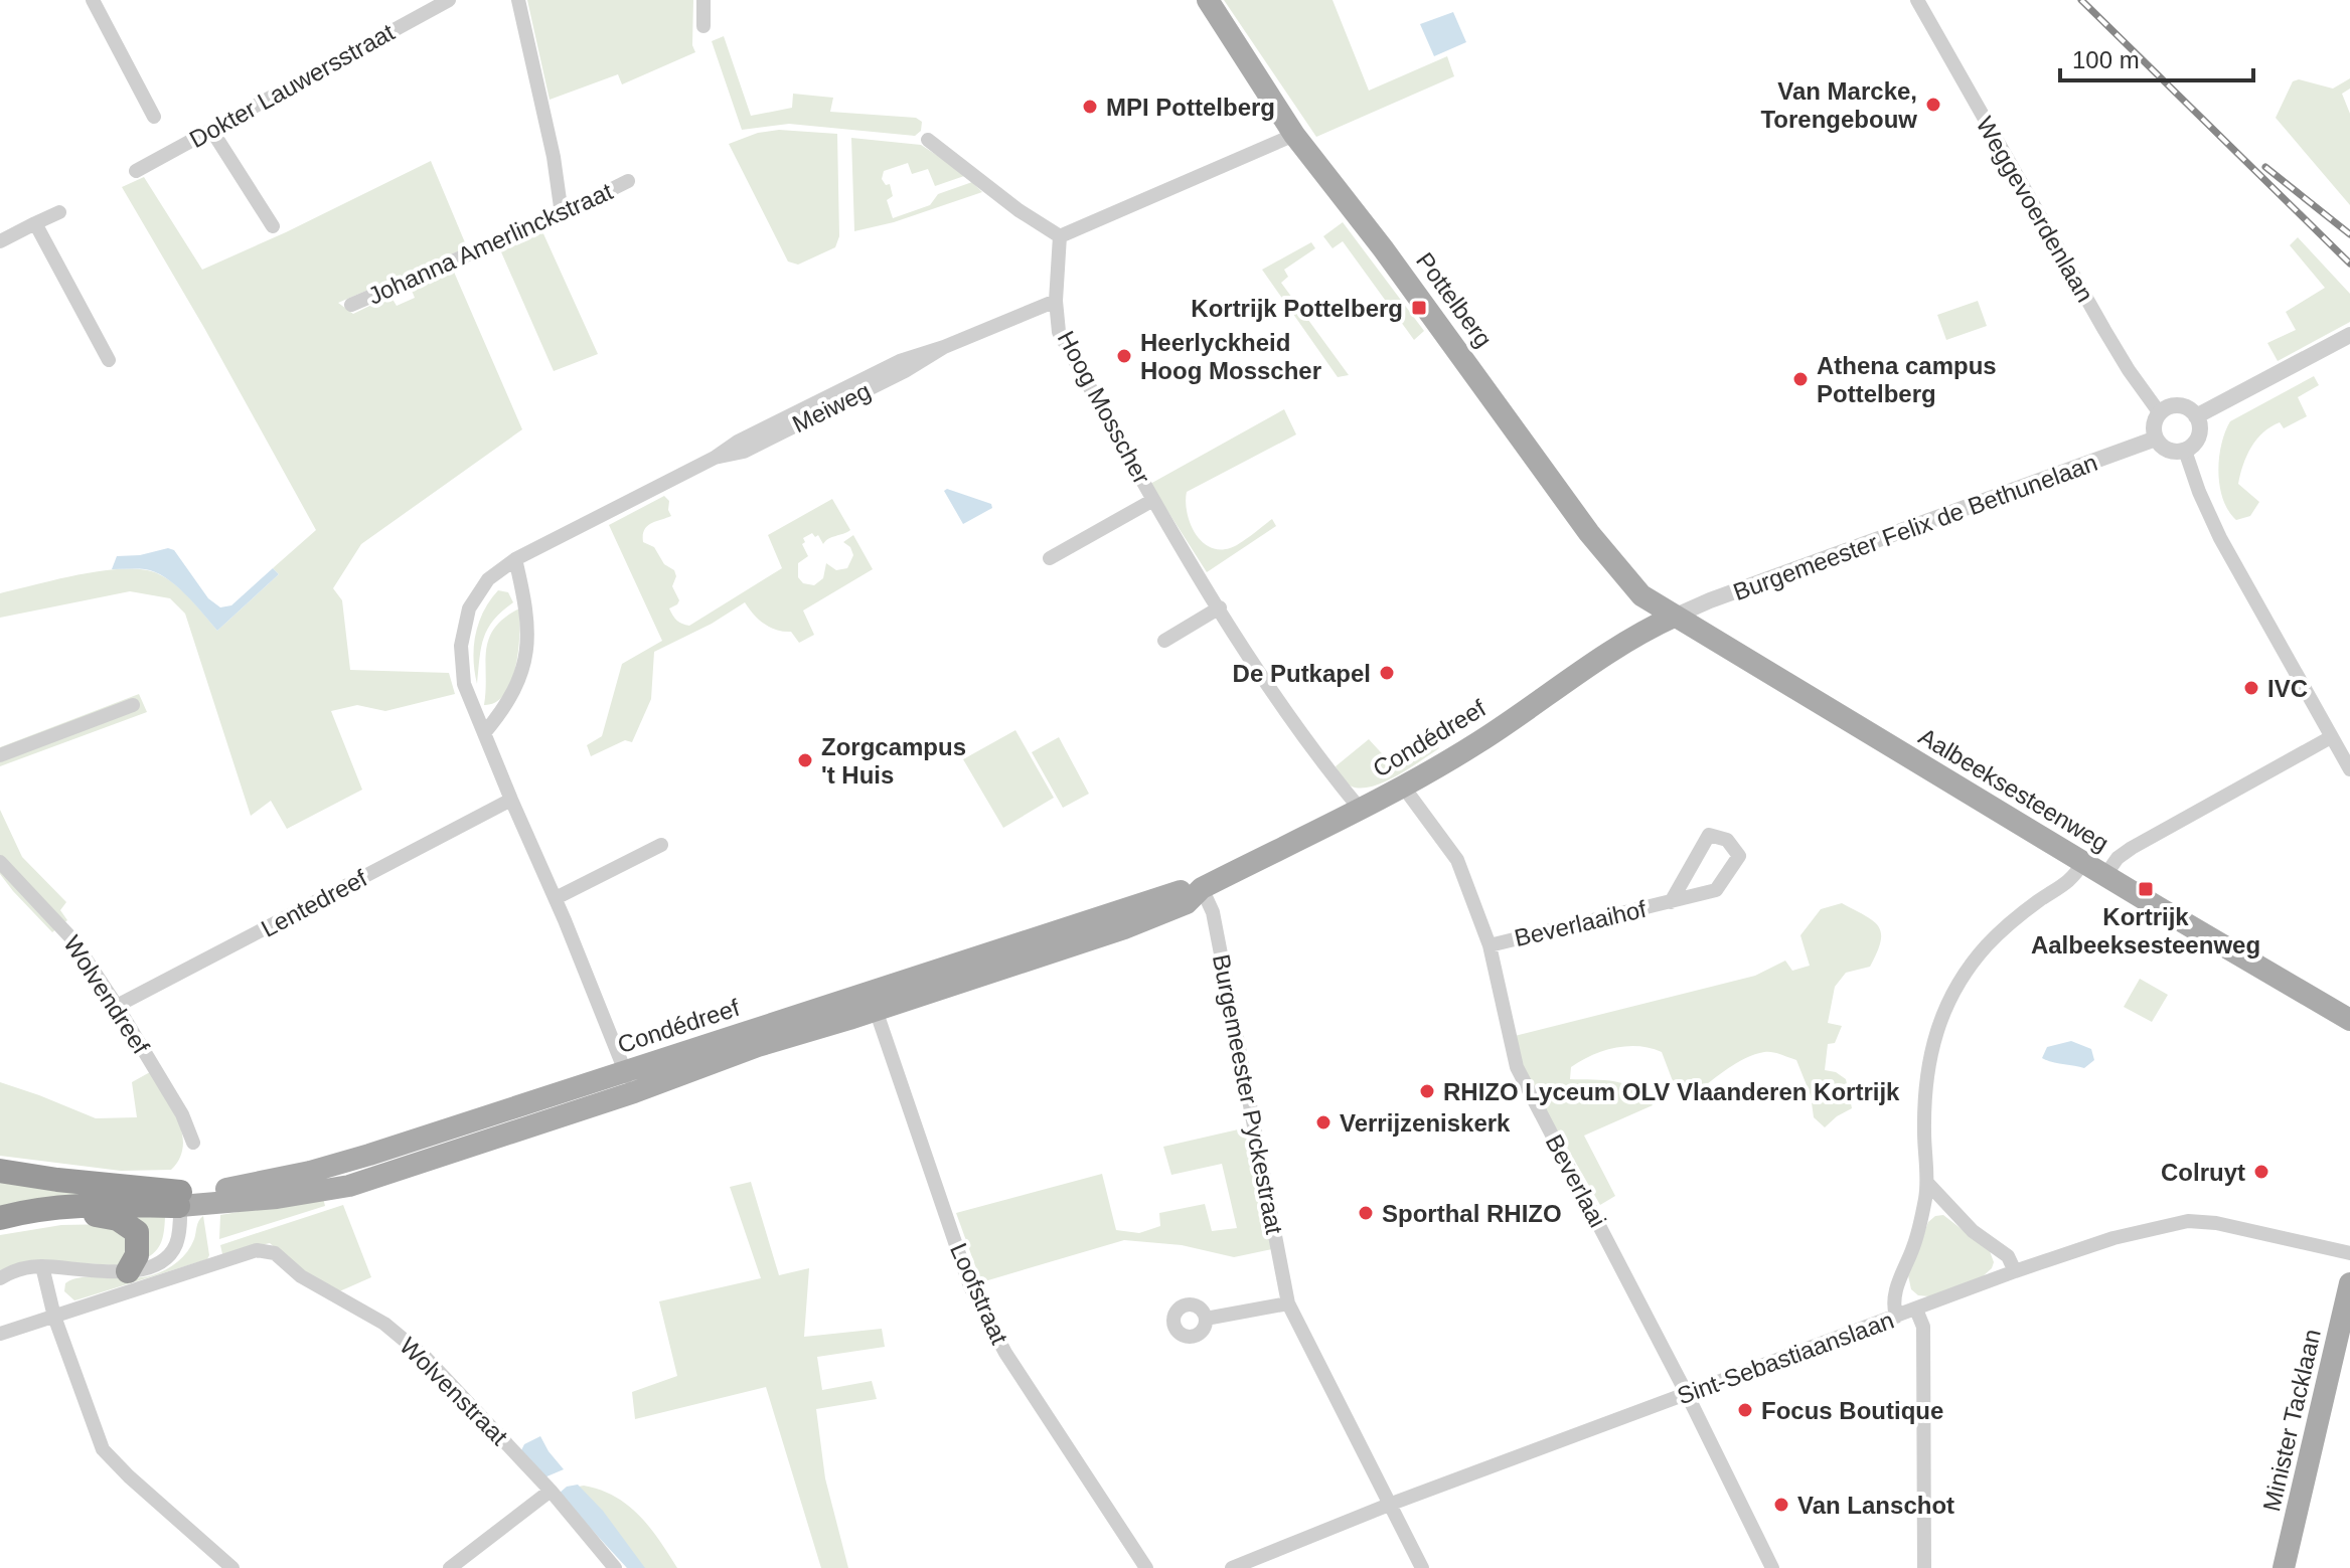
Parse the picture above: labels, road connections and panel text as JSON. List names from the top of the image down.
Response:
{
  "streets": {
    "main road": [
      "Pottelberg",
      "Condédreef",
      "Aalbeeksesteenweg",
      "Minister Tacklaan"
    ],
    "street": [
      "Dokter Lauwersstraat",
      "Weggevoerdenlaan",
      "Johanna Amerlinckstraat",
      "Meiweg",
      "Hoog Mosscher",
      "Burgemeester Felix de Bethunelaan",
      "Lentedreef",
      "Beverlaaihof",
      "Wolvendreef",
      "Burgemeester Pyckestraat",
      "Beverlaai",
      "Loofstraat",
      "Sint-Sebastiaanslaan",
      "Wolvenstraat"
    ]
  },
  "crossings": [
    ["Weggevoerdenlaan", "Burgemeester Felix de Bethunelaan"],
    ["Pottelberg", "Burgemeester Felix de Bethunelaan"],
    ["Pottelberg", "Condédreef"],
    ["Pottelberg", "Aalbeeksesteenweg"],
    ["Meiweg", "Hoog Mosscher"],
    ["Meiweg", "Condédreef"],
    ["Meiweg", "Lentedreef"],
    ["Hoog Mosscher", "Condédreef"],
    ["Burgemeester Felix de Bethunelaan", "Condédreef"],
    ["Burgemeester Felix de Bethunelaan", "Aalbeeksesteenweg"],
    ["Condédreef", "Aalbeeksesteenweg"],
    ["Condédreef", "Burgemeester Pyckestraat"],
    ["Condédreef", "Beverlaai"],
    ["Condédreef", "Loofstraat"],
    ["Lentedreef", "Wolvendreef"],
    ["Beverlaaihof", "Beverlaai"],
    ["Burgemeester Pyckestraat", "Sint-Sebastiaanslaan"],
    ["Beverlaai", "Sint-Sebastiaanslaan"]
  ],
  "places": {
    "other": [
      "Van Marcke, Torengebouw",
      "MPI Pottelberg",
      "Heerlyckheid Hoog Mosscher",
      "Athena campus Pottelberg",
      "De Putkapel",
      "IVC",
      "Zorgcampus 't Huis",
      "RHIZO Lyceum OLV Vlaanderen Kortrijk",
      "Verrijzeniskerk",
      "Colruyt",
      "Sporthal RHIZO",
      "Focus Boutique",
      "Van Lanschot"
    ],
    "transit": ["Kortrijk Pottelberg", "Kortrijk Aalbeeksesteenweg"]
  },
  "scale_bar": "100 m"
}
